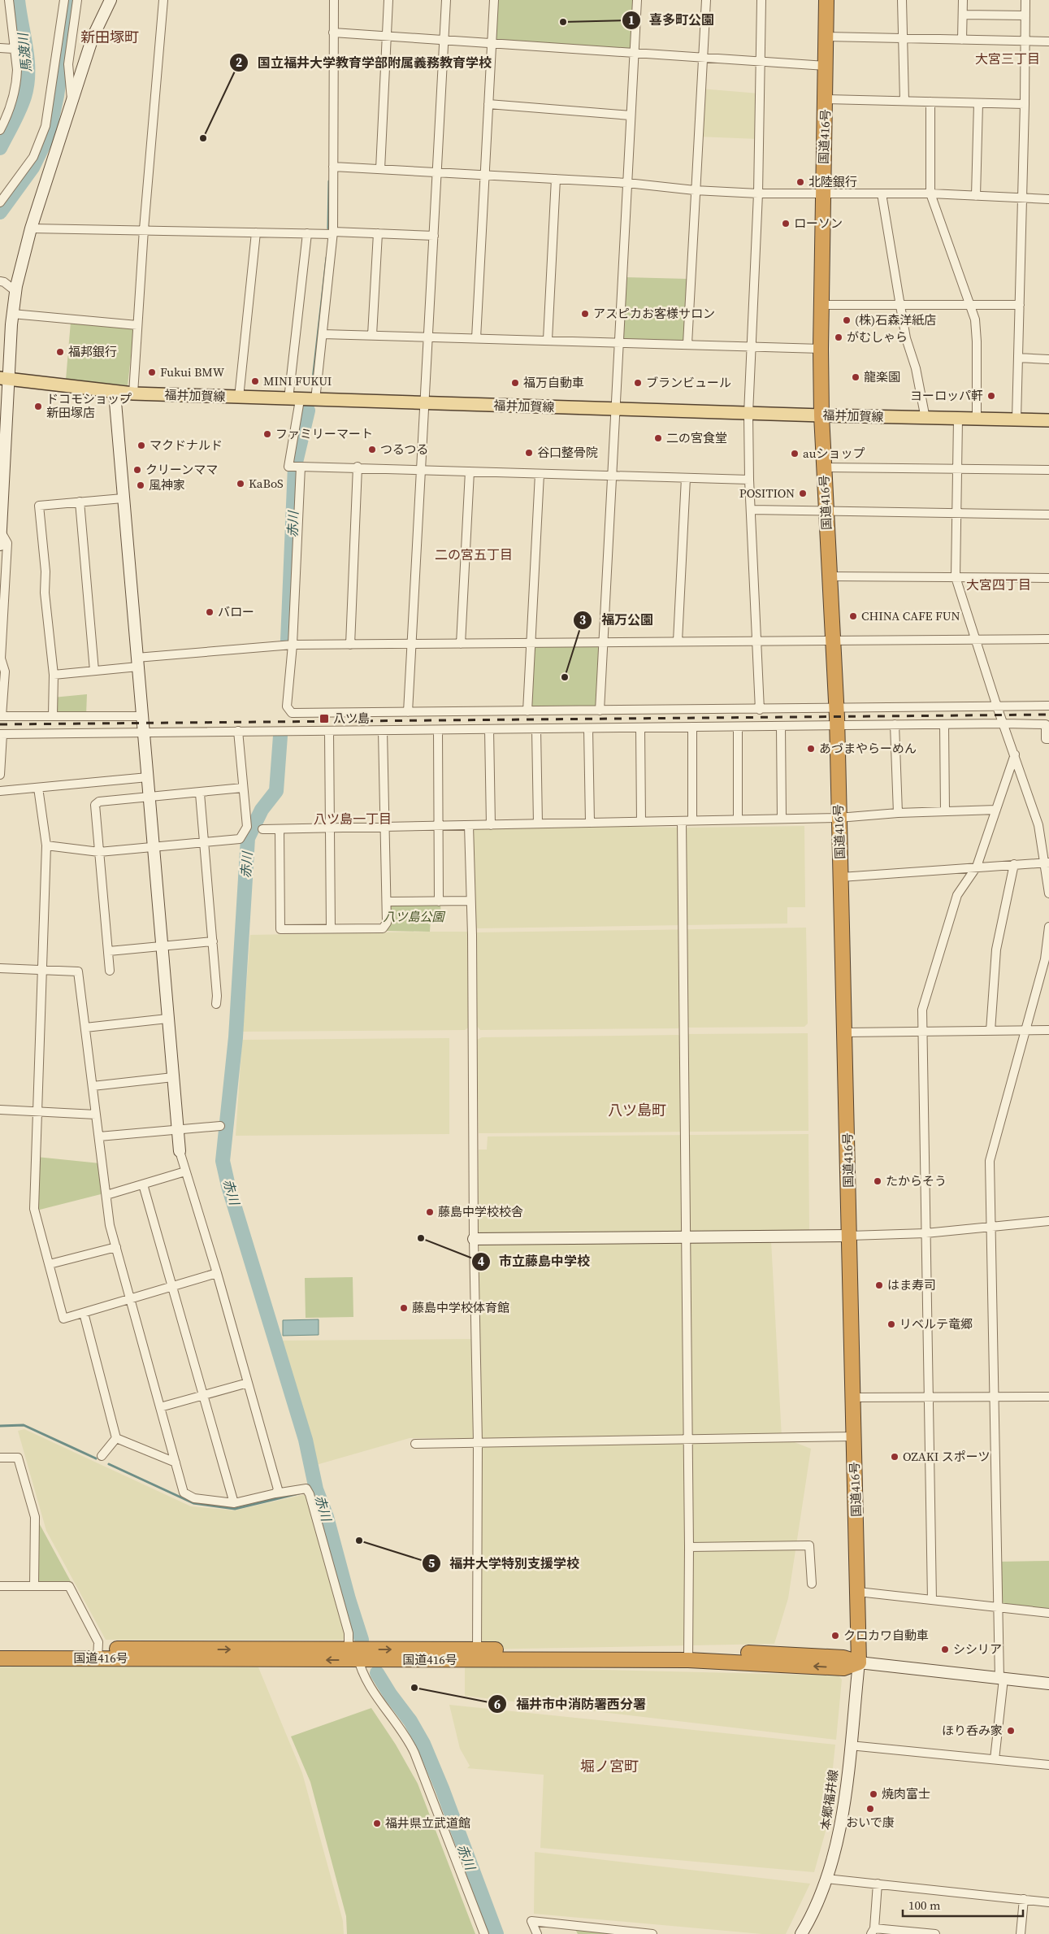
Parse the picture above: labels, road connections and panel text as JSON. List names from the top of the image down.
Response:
{
  "streets": {
    "highway": ["国道416号"],
    "main road": ["福井加賀線"],
    "street": ["本郷福井線"]
  },
  "crossings": [
    ["国道416号", "福井加賀線"],
    ["国道416号", "本郷福井線"]
  ],
  "districts": [
    "新田塚町",
    "大宮三丁目",
    "二の宮五丁目",
    "大宮四丁目",
    "八ツ島一丁目",
    "八ツ島町",
    "堀ノ宮町"
  ],
  "water": ["馬渡川", "赤川"],
  "parks": ["八ツ島公園"],
  "places": {
    "other": [
      "喜多町公園",
      "国立福井大学教育学部附属義務教育学校",
      "北陸銀行",
      "ローソン",
      "アスピカお客様サロン",
      "(株)石森洋紙店",
      "がむしゃら",
      "福邦銀行",
      "Fukui BMW",
      "龍楽園",
      "MINI FUKUI",
      "福万自動車",
      "ブランビュール",
      "ヨーロッパ軒",
      "ドコモショップ 新田塚店",
      "ファミリーマート",
      "二の宮食堂",
      "マクドナルド",
      "つるつる",
      "谷口整骨院",
      "auショップ",
      "クリーンママ",
      "KaBoS",
      "風神家",
      "POSITION",
      "バロー",
      "CHINA CAFE FUN",
      "福万公園",
      "あづまやらーめん",
      "たからそう",
      "藤島中学校校舎",
      "市立藤島中学校",
      "はま寿司",
      "藤島中学校体育館",
      "リベルテ竜郷",
      "OZAKI スポーツ",
      "福井大学特別支援学校",
      "クロカワ自動車",
      "シシリア",
      "福井市中消防署西分署",
      "ほり呑み家",
      "焼肉富士",
      "おいで康",
      "福井県立武道館"
    ],
    "transit": ["八ツ島"]
  },
  "scale_bar": "100 m"
}
